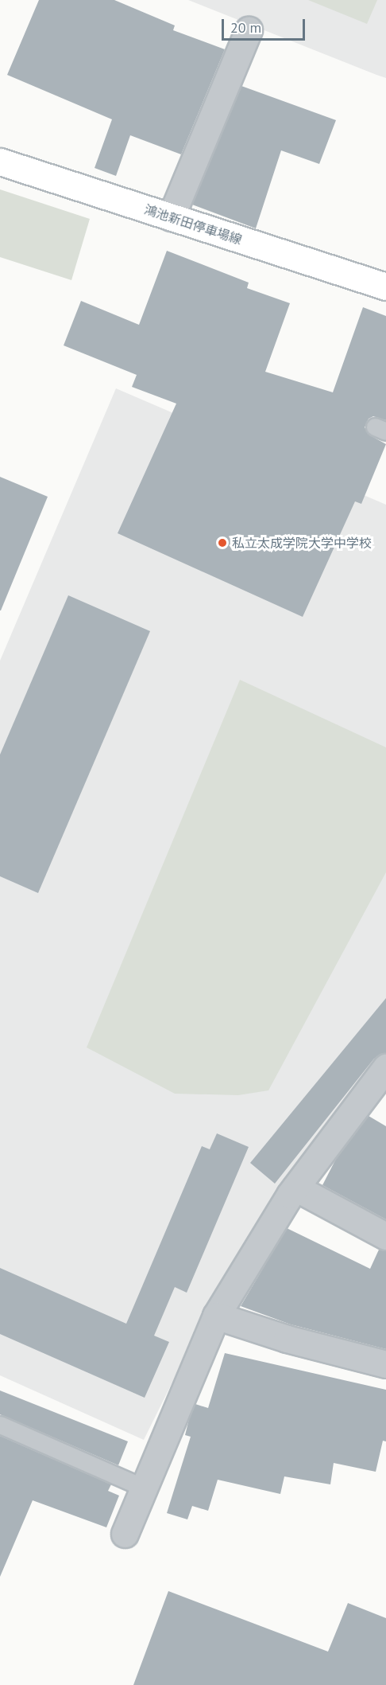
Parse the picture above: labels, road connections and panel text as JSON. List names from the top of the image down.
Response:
{
  "streets": {
    "main road": ["鴻池新田停車場線"]
  },
  "places": ["私立太成学院大学中学校"],
  "scale_bar": "20 m"
}
